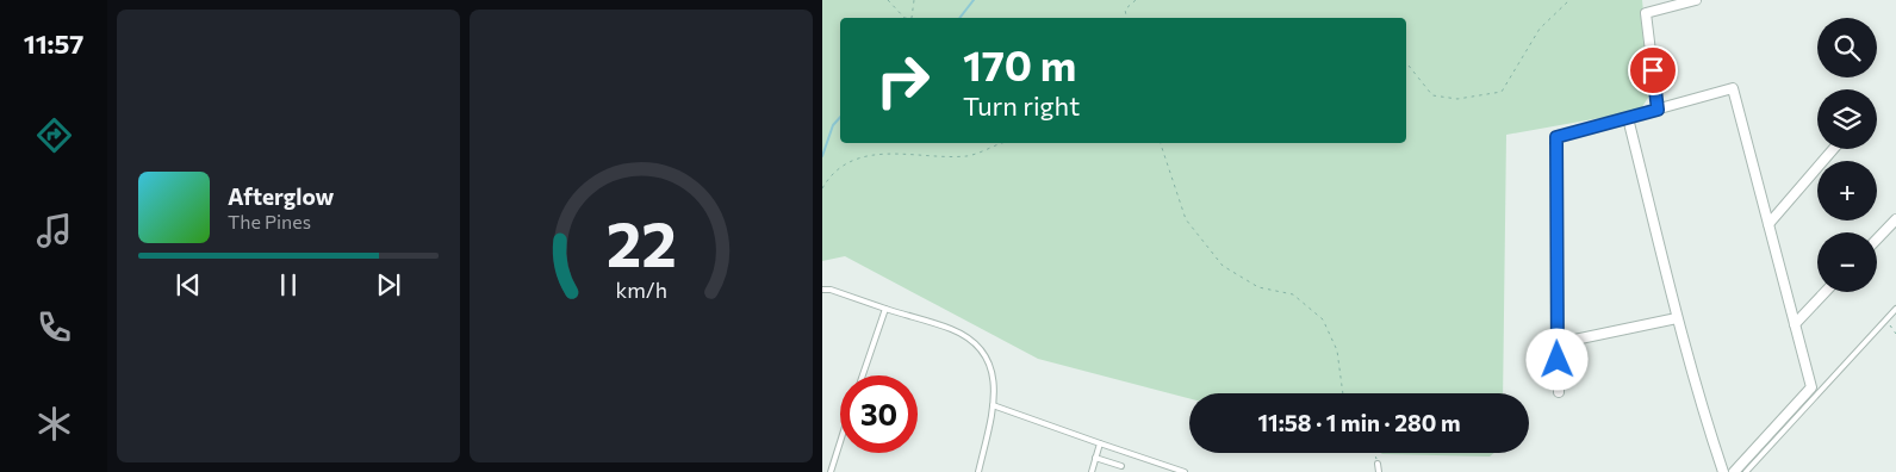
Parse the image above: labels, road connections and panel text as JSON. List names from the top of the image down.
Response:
{
  "page": {
    "tabs": "11:57",
    "map_buttons": ["+", "−"],
    "turn": ["170 m", "Turn right"],
    "song": ["Afterglow", "The Pines"],
    "limit": "30",
    "trip": "11:58 · 1 min · 280 m",
    "gauge": ["22", "km/h"]
  }
}
